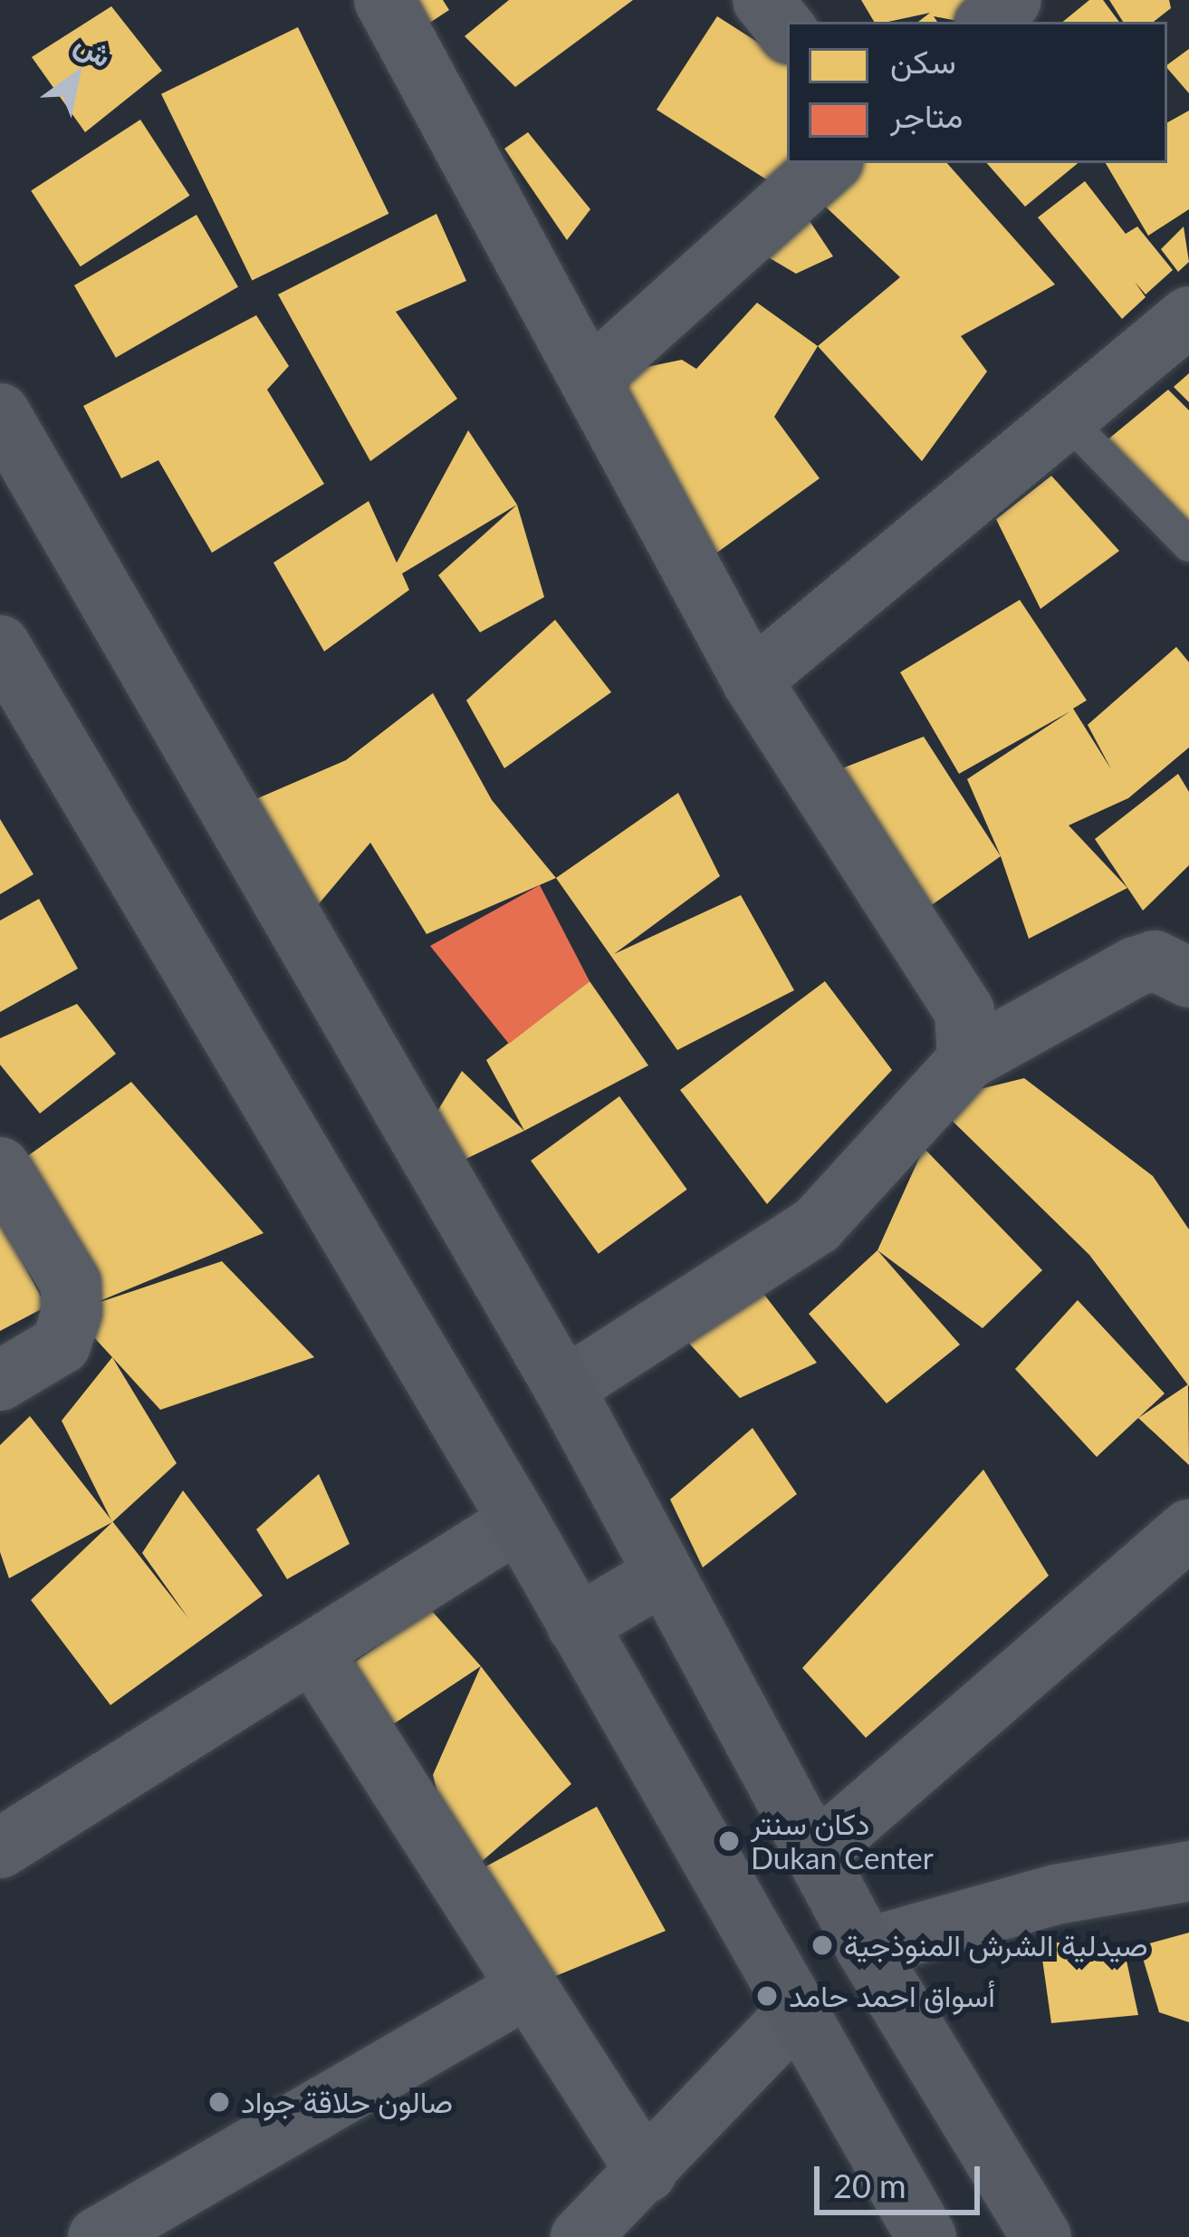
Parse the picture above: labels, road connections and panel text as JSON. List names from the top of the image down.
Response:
{
  "places": [
    "دكان سنتر Dukan Center",
    "صيدلية الشرش المنوذجية",
    "أسواق احمد حامد",
    "صالون حلاقة جواد"
  ],
  "legend": ["سكن", "متاجر"],
  "scale_bar": "20 m",
  "north": "top right"
}
